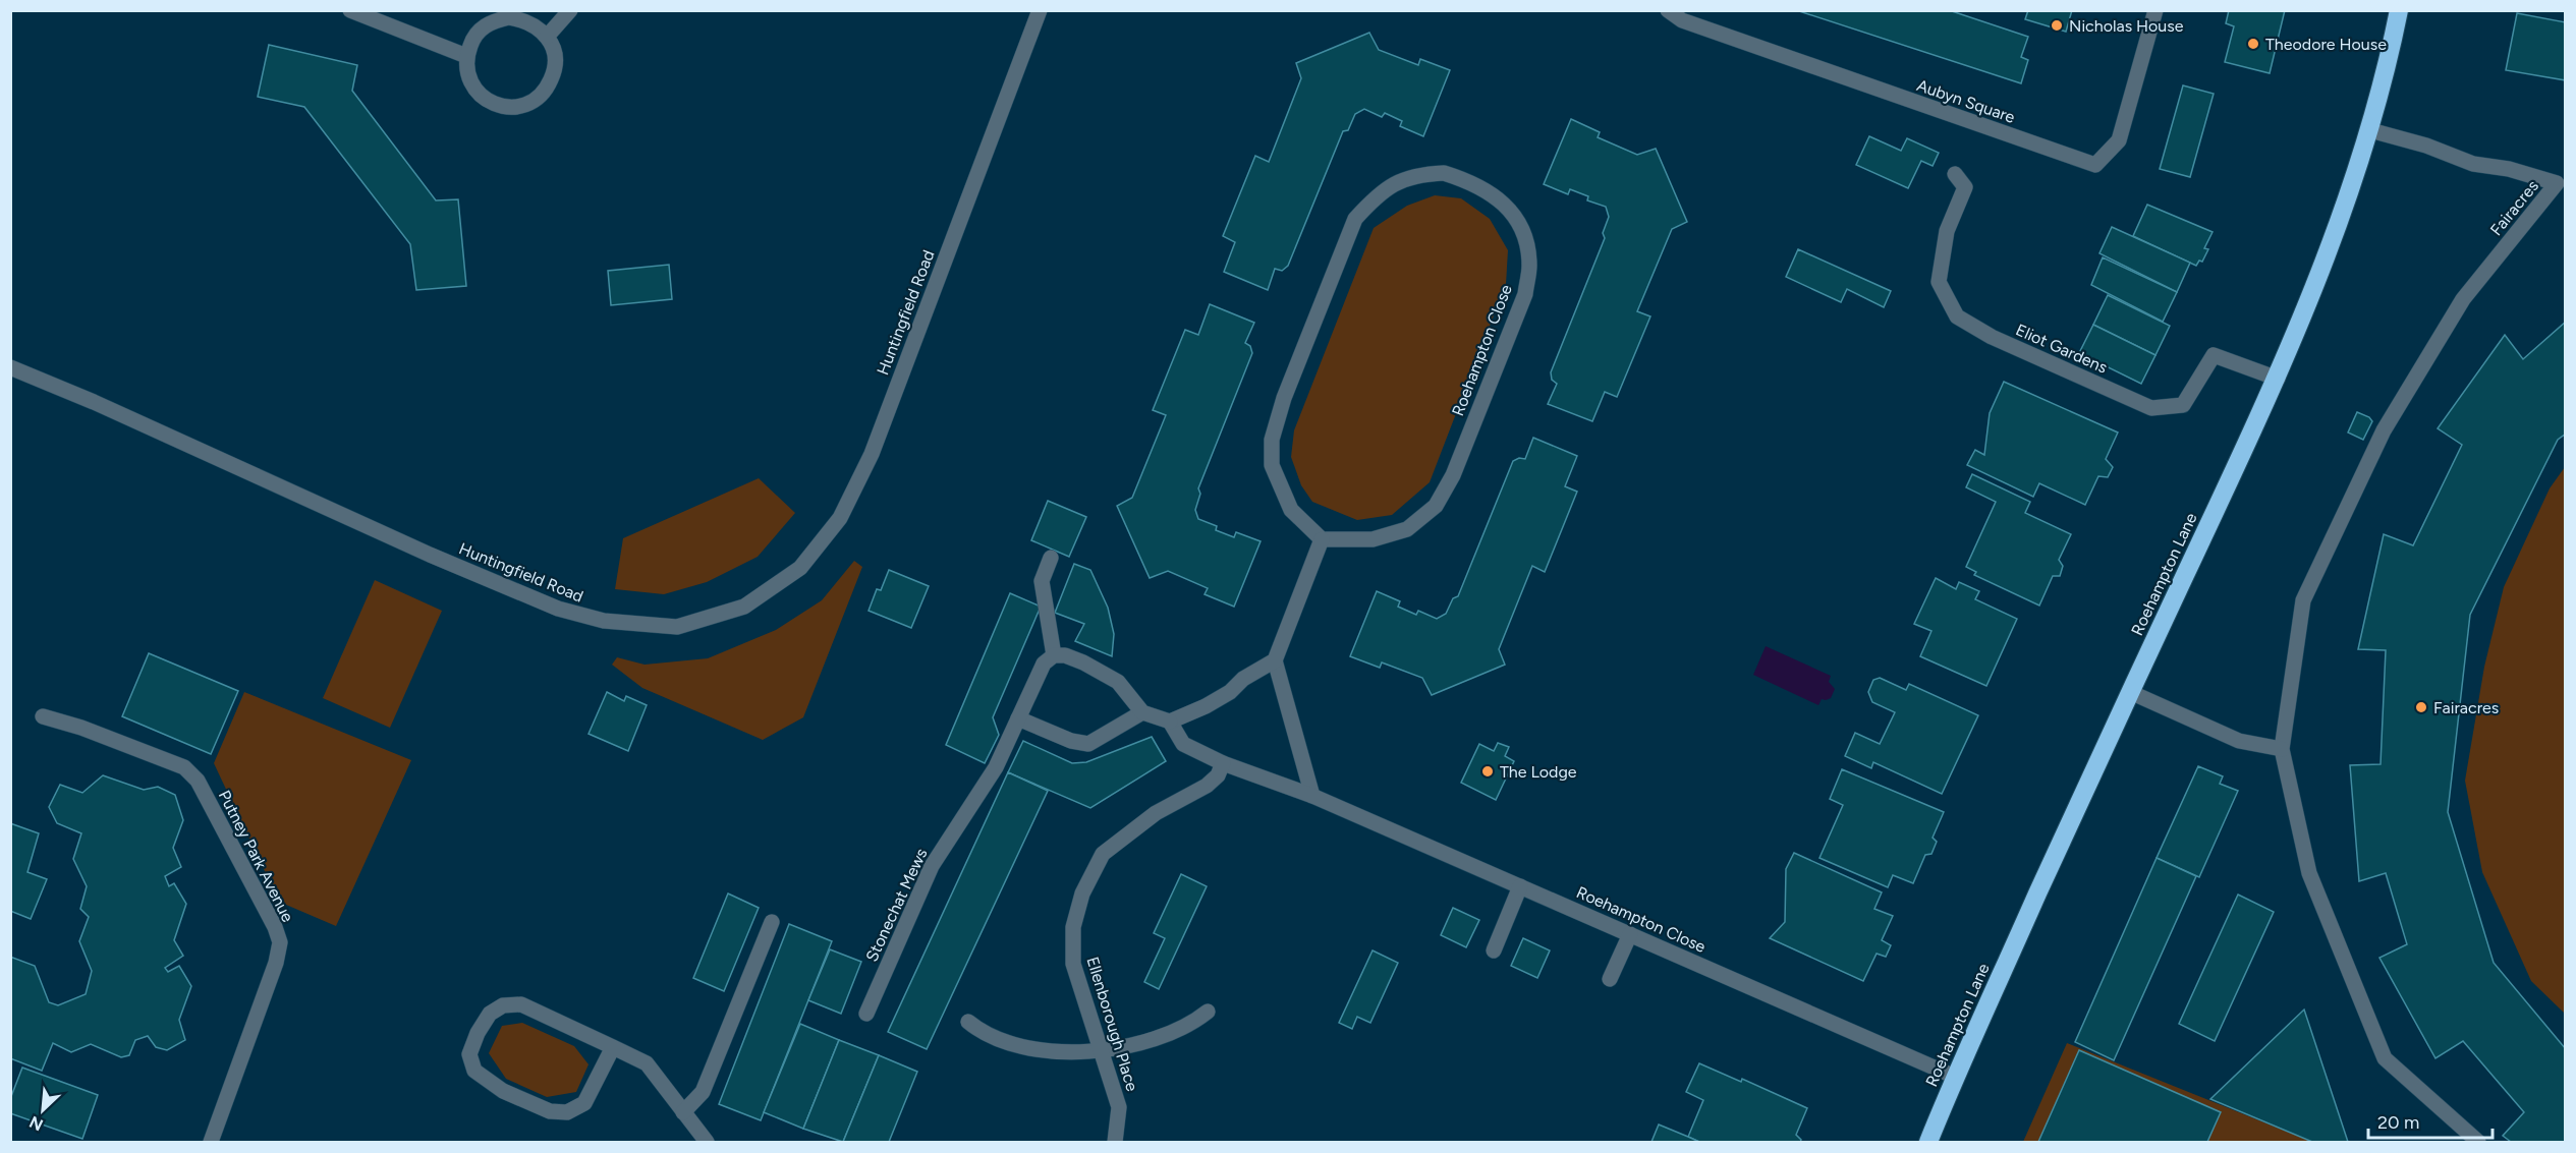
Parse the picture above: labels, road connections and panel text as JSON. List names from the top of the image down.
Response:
{
  "streets": {
    "highway": ["Roehampton Lane"],
    "street": [
      "Aubyn Square",
      "Fairacres",
      "Huntingfield Road",
      "Eliot Gardens",
      "Roehampton Close",
      "Putney Park Avenue",
      "Stonechat Mews",
      "Ellenborough Place"
    ]
  },
  "crossings": [
    ["Fairacres", "Roehampton Lane"],
    ["Eliot Gardens", "Roehampton Lane"],
    ["Roehampton Close", "Roehampton Lane"],
    ["Roehampton Close", "Ellenborough Place"]
  ],
  "places": [
    "Nicholas House",
    "Theodore House",
    "Fairacres",
    "The Lodge"
  ],
  "scale_bar": "20 m",
  "north": "bottom left"
}
